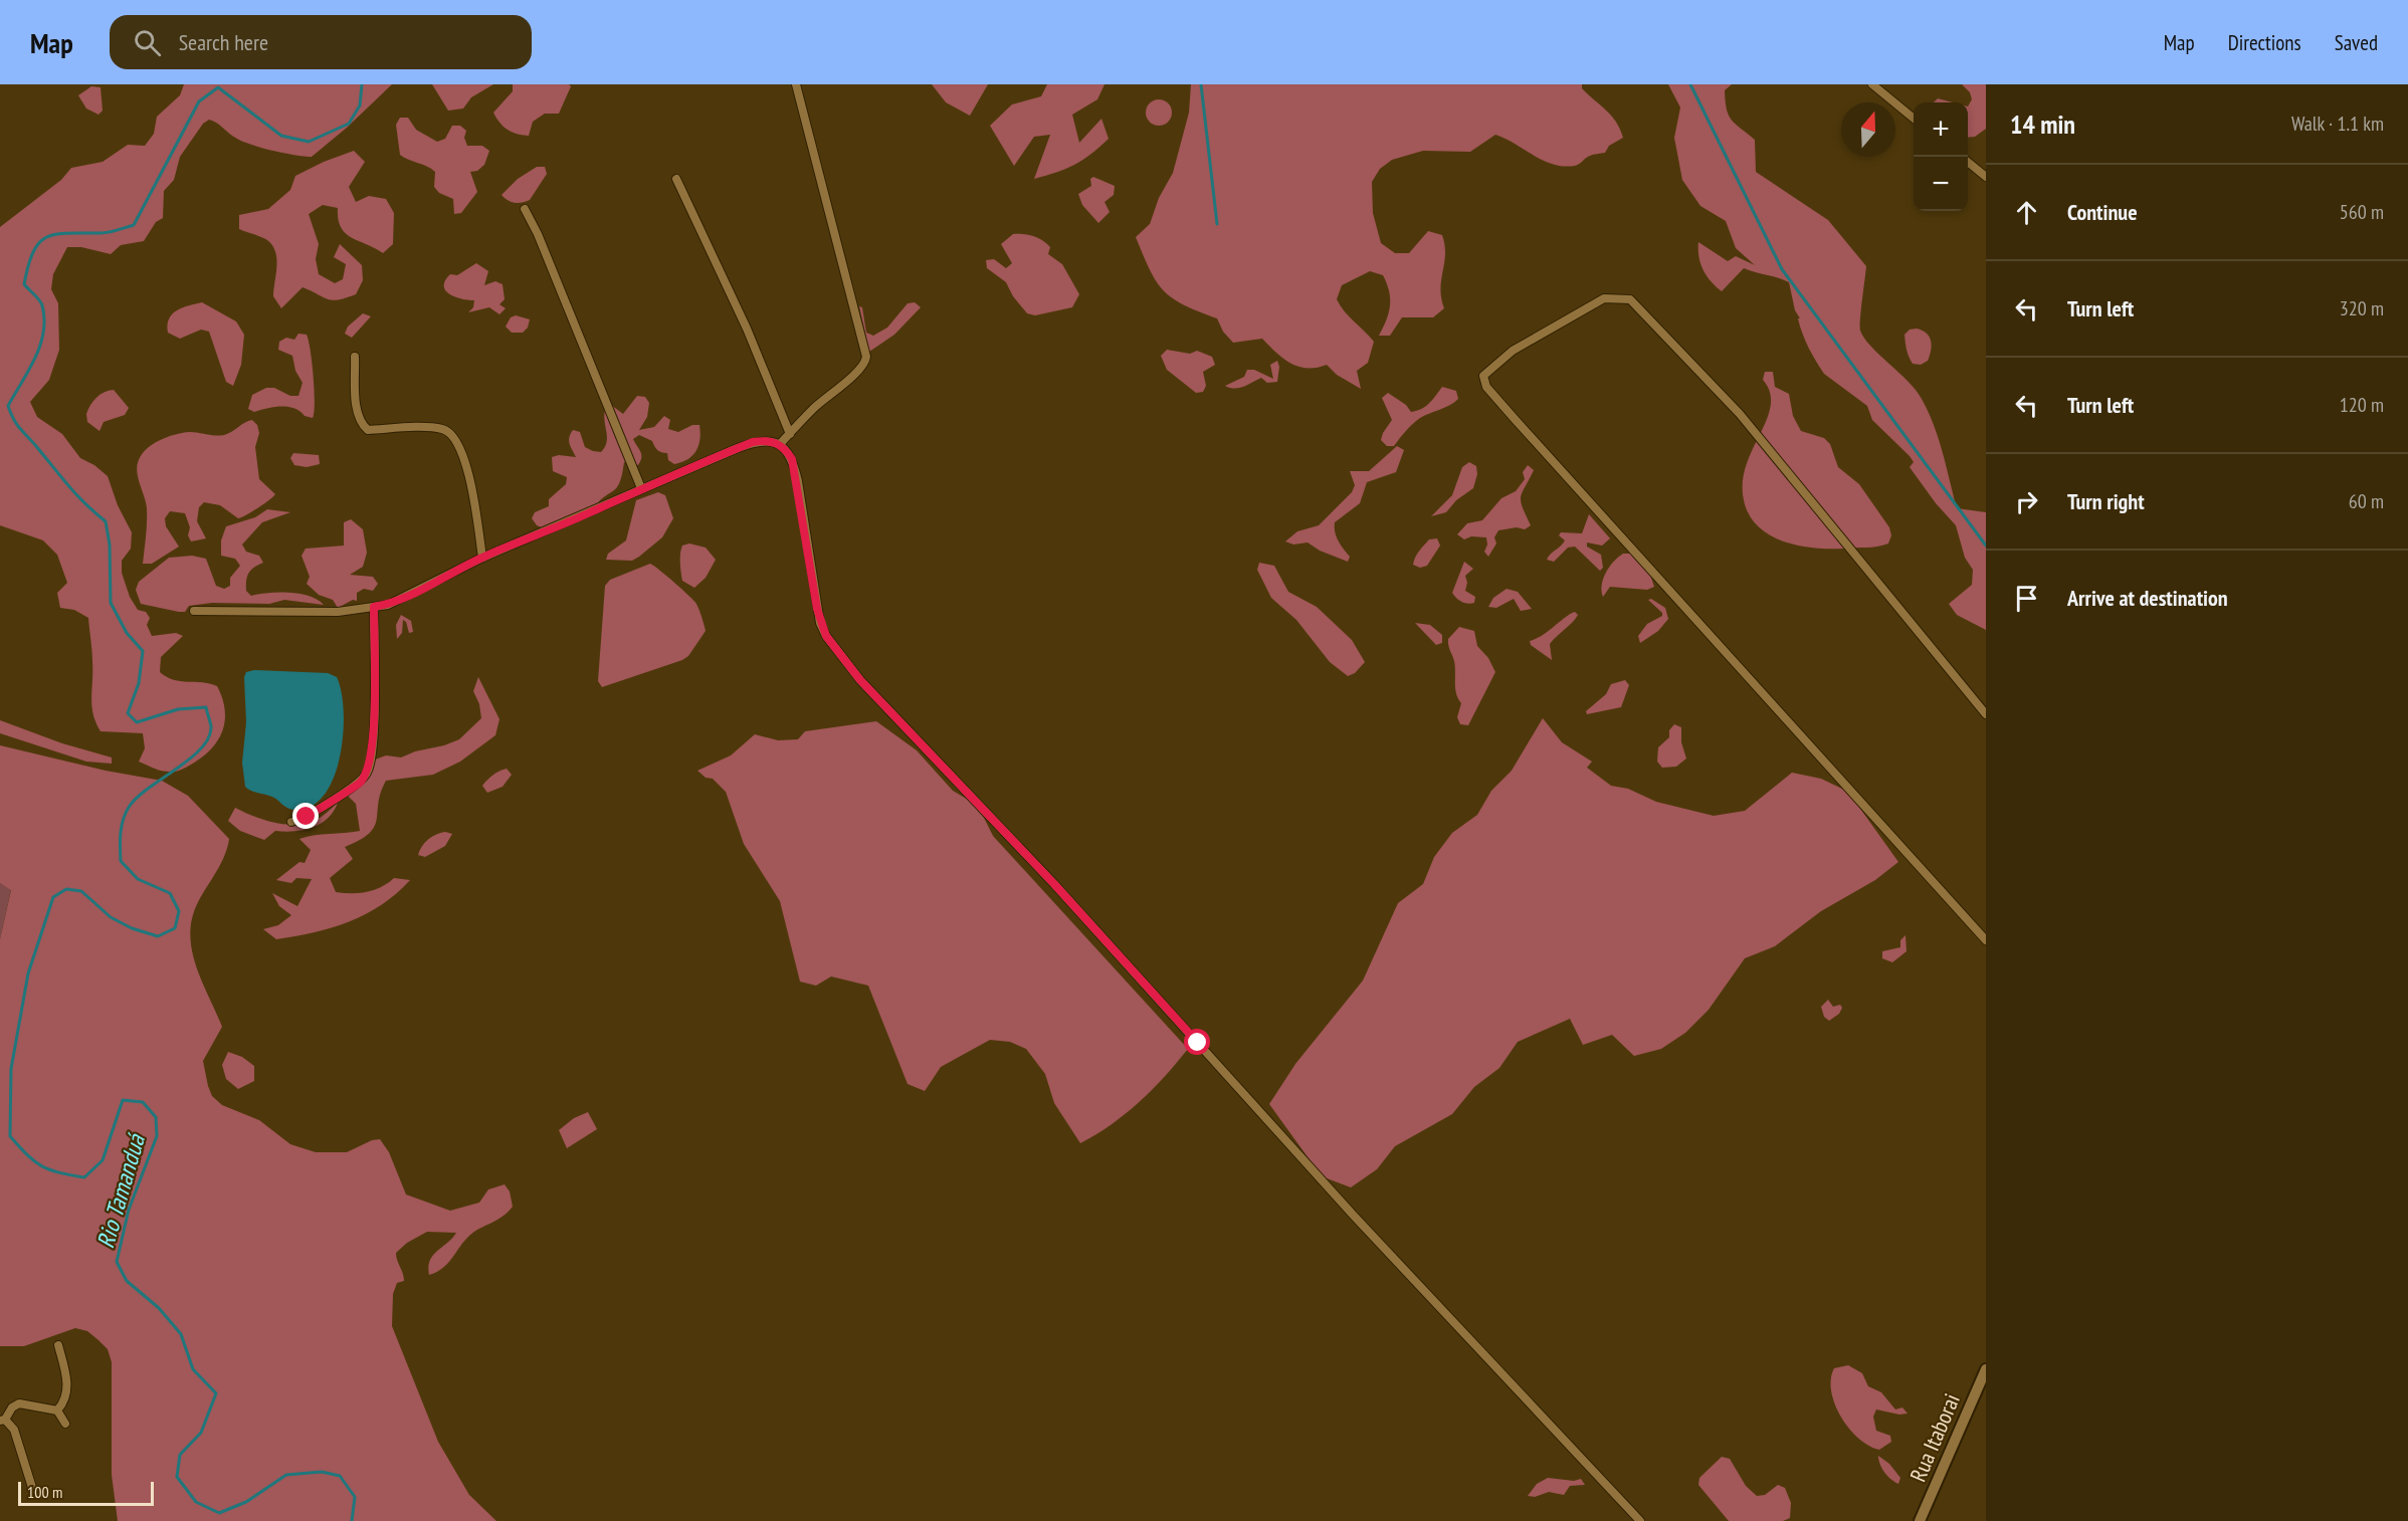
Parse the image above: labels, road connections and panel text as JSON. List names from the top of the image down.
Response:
{
  "streets": {
    "street": ["Rua Itaborai"]
  },
  "water": ["Rio Tamanduá"],
  "scale_bar": "100 m",
  "north": "top",
  "page": {
    "header": "Map",
    "search": "Search here",
    "nav": ["Map", "Directions", "Saved"],
    "heading": ["14 min", "Walk · 1.1 km"],
    "map_buttons": ["+", "−"],
    "list": [
      ["Continue", "560 m"],
      ["Turn left", "320 m"],
      ["Turn left", "120 m"],
      ["Turn right", "60 m"],
      "Arrive at destination"
    ],
    "scale": "100 m"
  }
}
